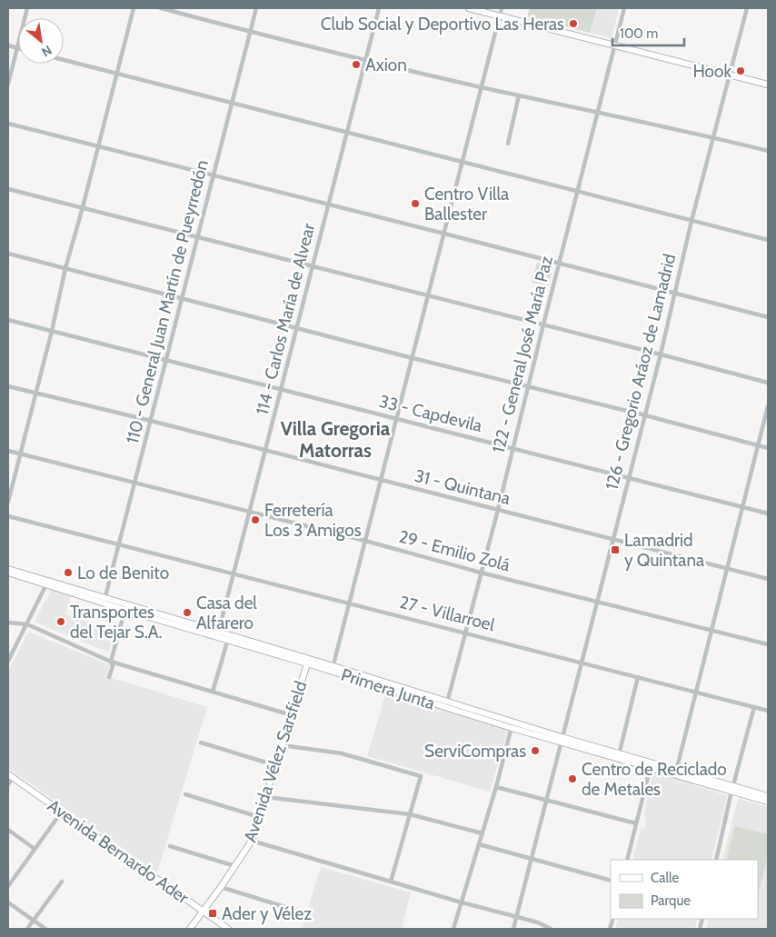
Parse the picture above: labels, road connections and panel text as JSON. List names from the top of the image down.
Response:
{
  "streets": {
    "main road": ["Primera Junta", "Avenida Vélez Sarsfield", "Avenida Bernardo Ader"],
    "street": [
      "110 - General Juan Martín de Pueyrredón",
      "114 - Carlos María de Alvear",
      "122 - General José María Paz",
      "126 - Gregorio Aráoz de Lamadrid",
      "33 - Capdevila",
      "31 - Quintana",
      "29 - Emilio Zolá",
      "27 - Villarroel"
    ]
  },
  "crossings": [
    ["110 - General Juan Martín de Pueyrredón", "33 - Capdevila"],
    ["110 - General Juan Martín de Pueyrredón", "31 - Quintana"],
    ["110 - General Juan Martín de Pueyrredón", "29 - Emilio Zolá"],
    ["110 - General Juan Martín de Pueyrredón", "27 - Villarroel"],
    ["110 - General Juan Martín de Pueyrredón", "Primera Junta"],
    ["114 - Carlos María de Alvear", "33 - Capdevila"],
    ["114 - Carlos María de Alvear", "31 - Quintana"],
    ["114 - Carlos María de Alvear", "29 - Emilio Zolá"],
    ["114 - Carlos María de Alvear", "27 - Villarroel"],
    ["114 - Carlos María de Alvear", "Primera Junta"],
    ["122 - General José María Paz", "33 - Capdevila"],
    ["122 - General José María Paz", "31 - Quintana"],
    ["122 - General José María Paz", "29 - Emilio Zolá"],
    ["122 - General José María Paz", "27 - Villarroel"],
    ["122 - General José María Paz", "Primera Junta"],
    ["126 - Gregorio Aráoz de Lamadrid", "33 - Capdevila"],
    ["126 - Gregorio Aráoz de Lamadrid", "31 - Quintana"],
    ["126 - Gregorio Aráoz de Lamadrid", "29 - Emilio Zolá"],
    ["126 - Gregorio Aráoz de Lamadrid", "27 - Villarroel"],
    ["126 - Gregorio Aráoz de Lamadrid", "Primera Junta"],
    ["Primera Junta", "Avenida Vélez Sarsfield"],
    ["Avenida Vélez Sarsfield", "Avenida Bernardo Ader"]
  ],
  "districts": ["Villa Gregoria Matorras"],
  "places": {
    "other": [
      "Club Social y Deportivo Las Heras",
      "Axion",
      "Hook",
      "Centro Villa Ballester",
      "Ferretería Los 3 Amigos",
      "Lo de Benito",
      "Casa del Alfarero",
      "Transportes del Tejar S.A.",
      "ServiCompras",
      "Centro de Reciclado de Metales"
    ],
    "transit": ["Lamadrid y Quintana", "Ader y Vélez"]
  },
  "legend": ["Calle", "Parque"],
  "scale_bar": "100 m",
  "north": "bottom right"
}
